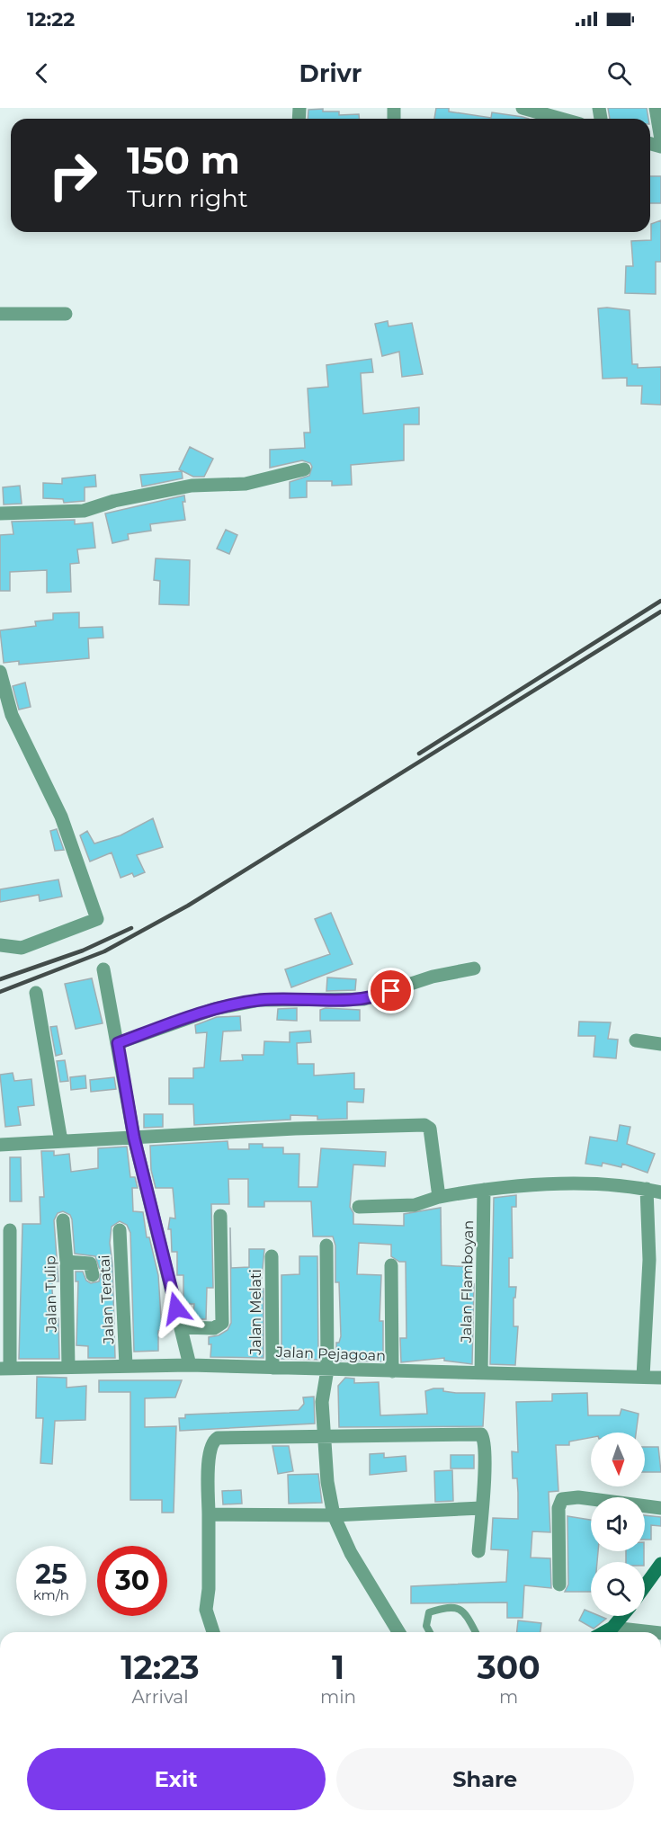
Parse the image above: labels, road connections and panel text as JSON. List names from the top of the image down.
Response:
{
  "streets": {
    "street": [
      "Jalan Flamboyan",
      "Jalan Tulip",
      "Jalan Teratai",
      "Jalan Melati",
      "Jalan Pejagoan"
    ]
  },
  "crossings": [
    ["Jalan Flamboyan", "Jalan Pejagoan"],
    ["Jalan Tulip", "Jalan Pejagoan"],
    ["Jalan Teratai", "Jalan Pejagoan"],
    ["Jalan Melati", "Jalan Pejagoan"]
  ],
  "north": "bottom",
  "page": {
    "status": "12:22",
    "header": "Drivr",
    "turn": ["150 m", "Turn right"],
    "speed": "25 km/h",
    "limit": "30",
    "eta": [
      "12:23",
      "Arrival",
      "1",
      "min",
      "300",
      "m"
    ],
    "buttons": ["Exit", "Share"]
  }
}
